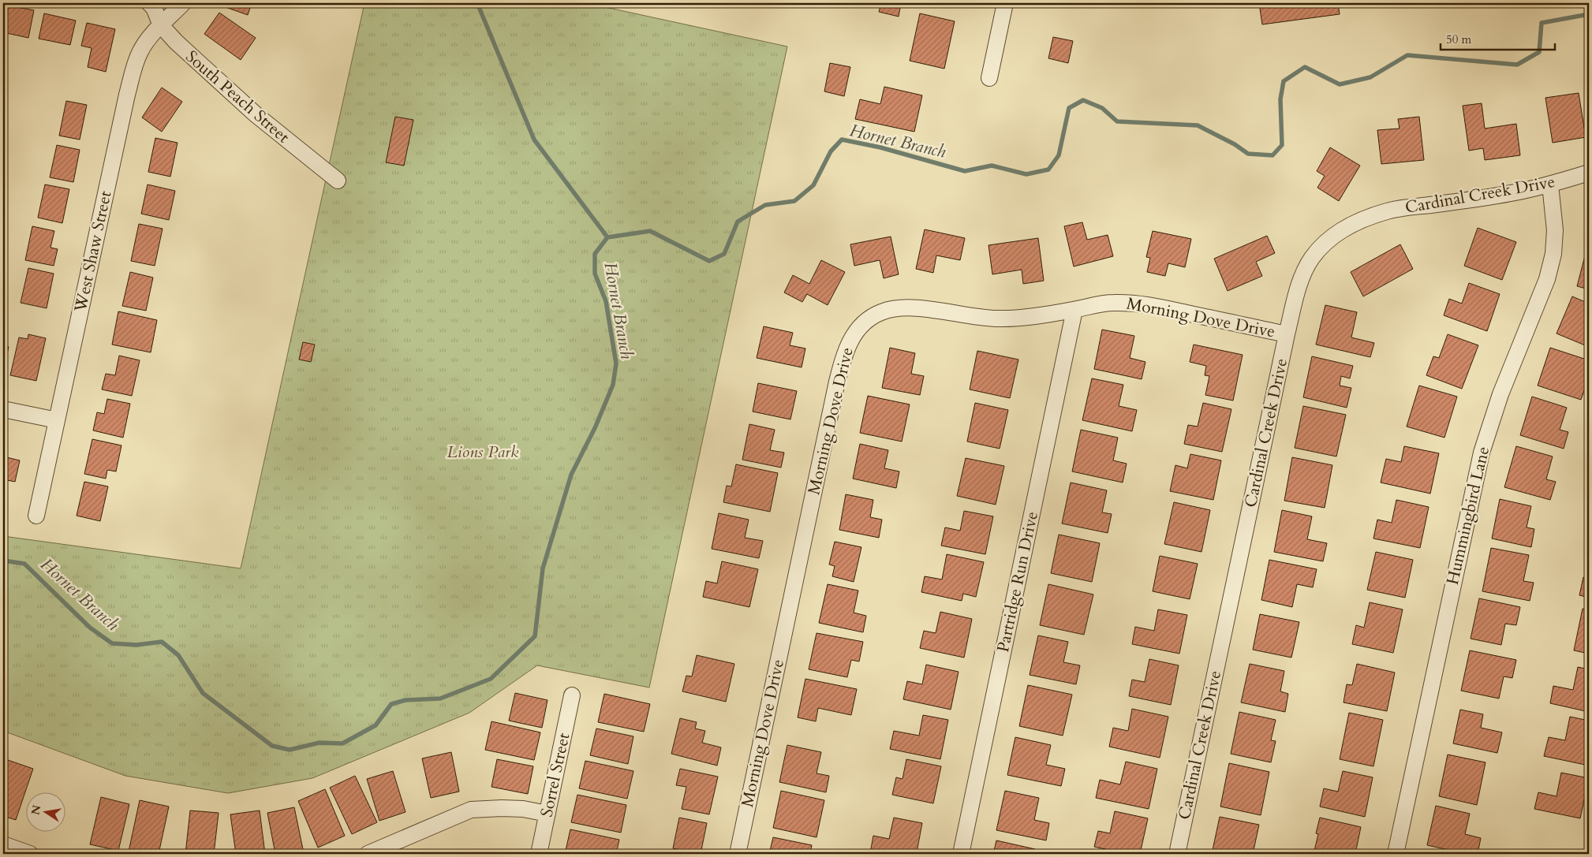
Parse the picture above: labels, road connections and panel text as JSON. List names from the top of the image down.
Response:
{
  "streets": {
    "street": [
      "South Peach Street",
      "Cardinal Creek Drive",
      "West Shaw Street",
      "Morning Dove Drive",
      "Hummingbird Lane",
      "Partridge Run Drive",
      "Sorrel Street"
    ]
  },
  "crossings": [
    ["South Peach Street", "West Shaw Street"],
    ["Cardinal Creek Drive", "Morning Dove Drive"],
    ["Cardinal Creek Drive", "Hummingbird Lane"],
    ["Morning Dove Drive", "Partridge Run Drive"]
  ],
  "water": ["Hornet Branch"],
  "parks": ["Lions Park"],
  "scale_bar": "50 m",
  "north": "left"
}
